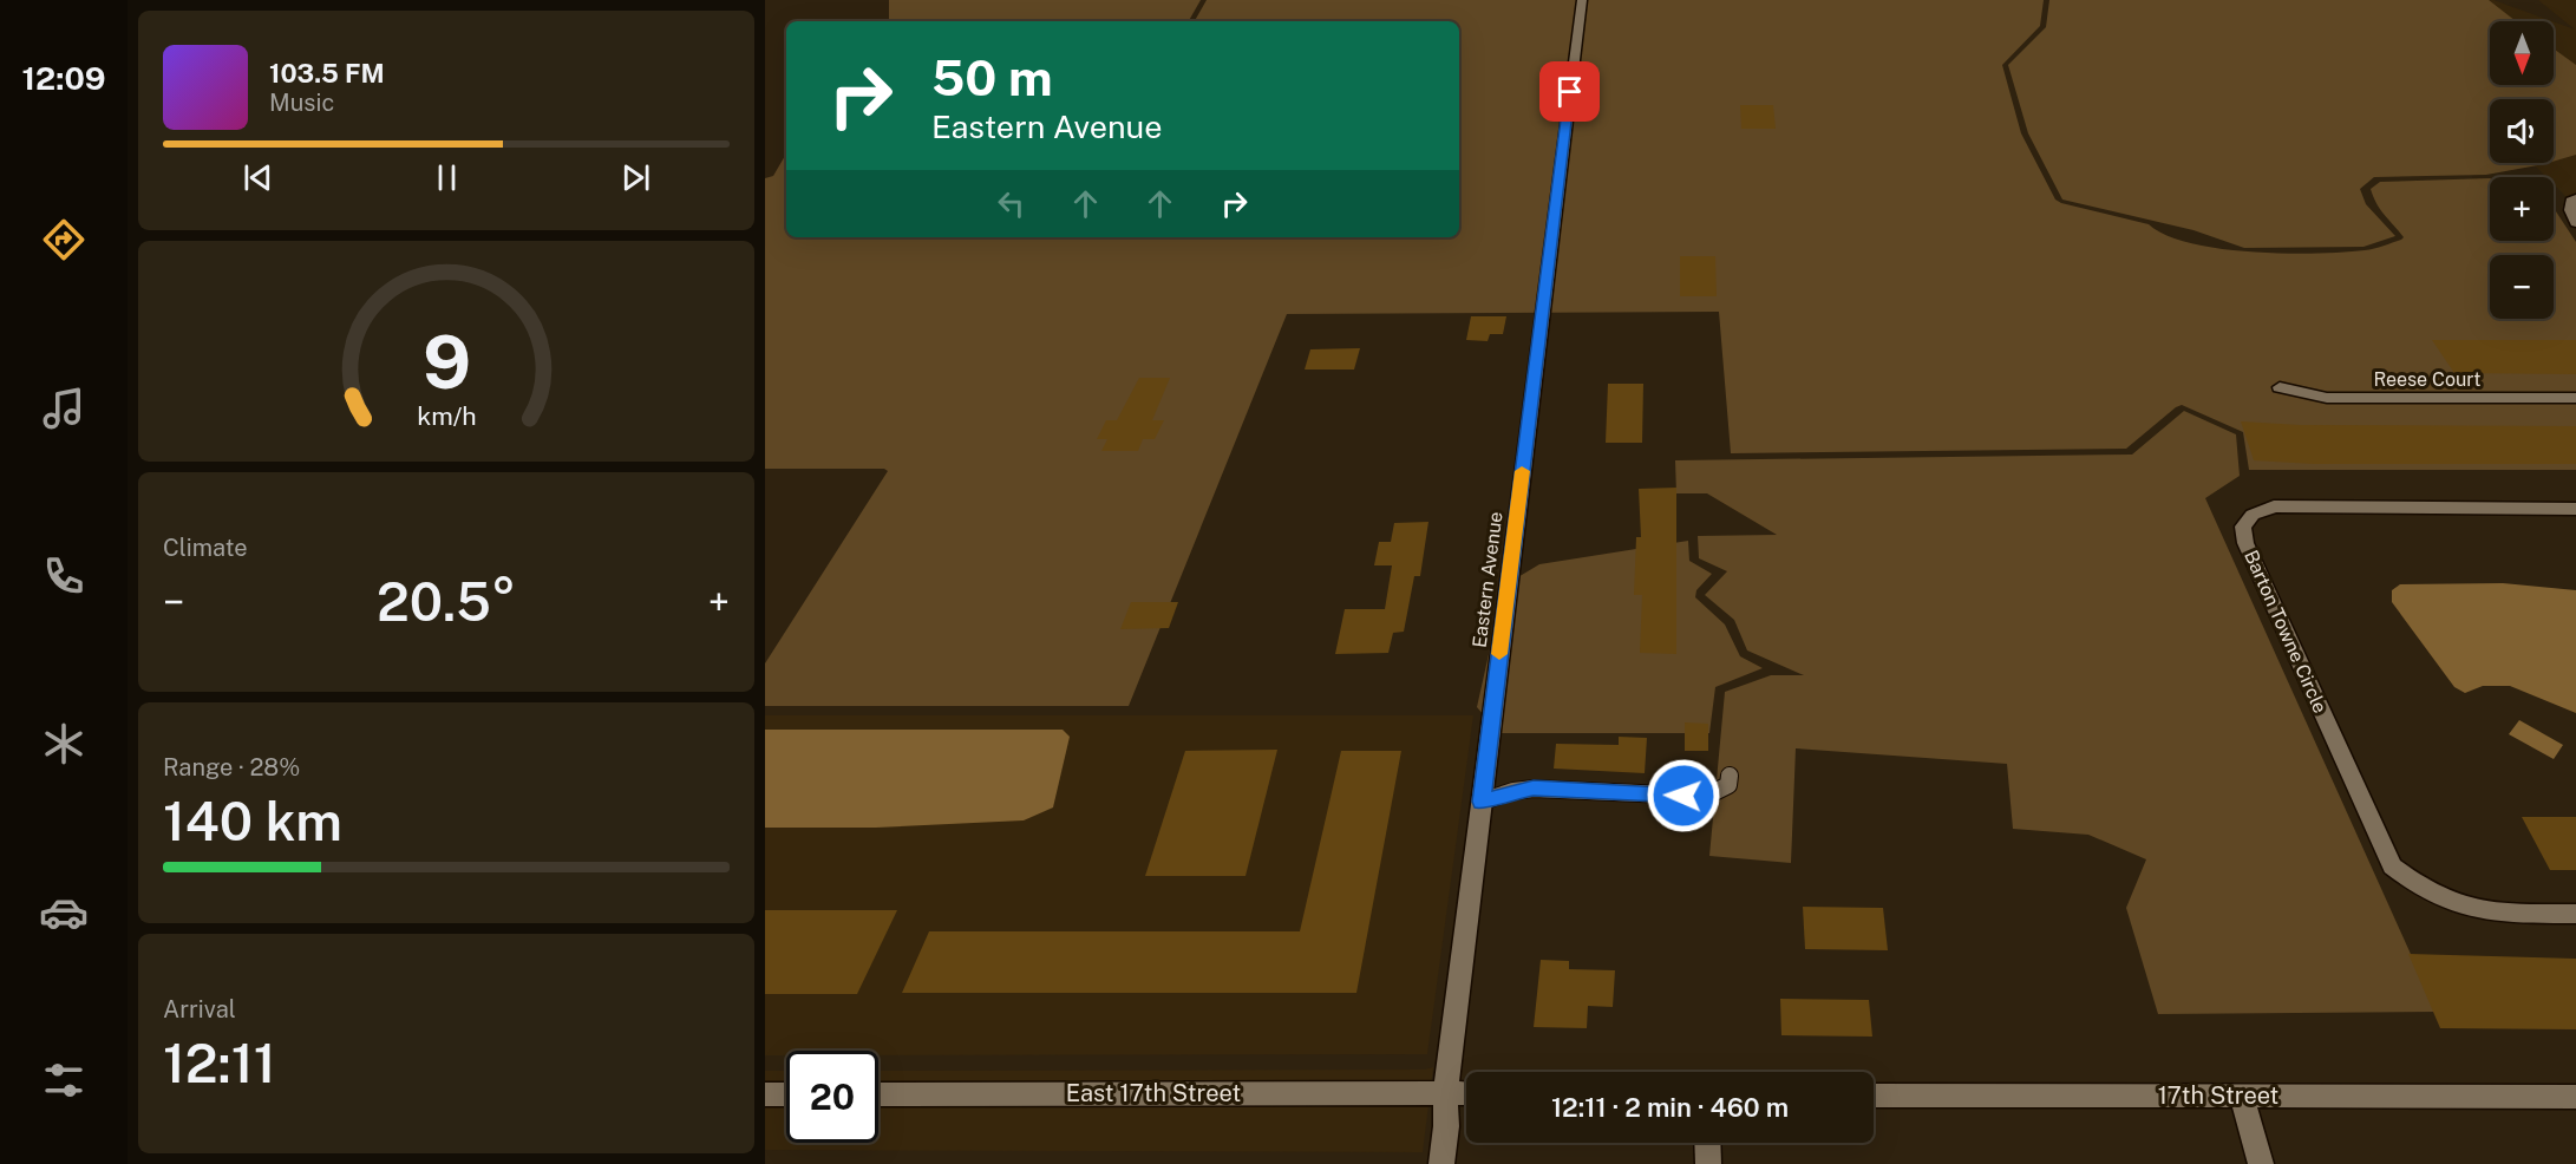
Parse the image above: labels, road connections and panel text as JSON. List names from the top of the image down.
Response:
{
  "streets": {
    "street": [
      "Reese Court",
      "Eastern Avenue",
      "Barton Towne Circle",
      "East 17th Street",
      "17th Street"
    ]
  },
  "crossings": [
    ["Eastern Avenue", "East 17th Street"]
  ],
  "north": "bottom",
  "page": {
    "tabs": "12:09",
    "map_buttons": ["+", "−"],
    "turn": ["50 m", "Eastern Avenue"],
    "song": ["103.5 FM", "Music"],
    "tile": [
      "Climate",
      ["Range · 28%", "140 km"],
      ["Arrival", "12:11"]
    ],
    "heat": ["−", "20.5°", "+"],
    "limit": "20",
    "trip": "12:11 · 2 min · 460 m",
    "gauge": ["9", "km/h"]
  }
}
